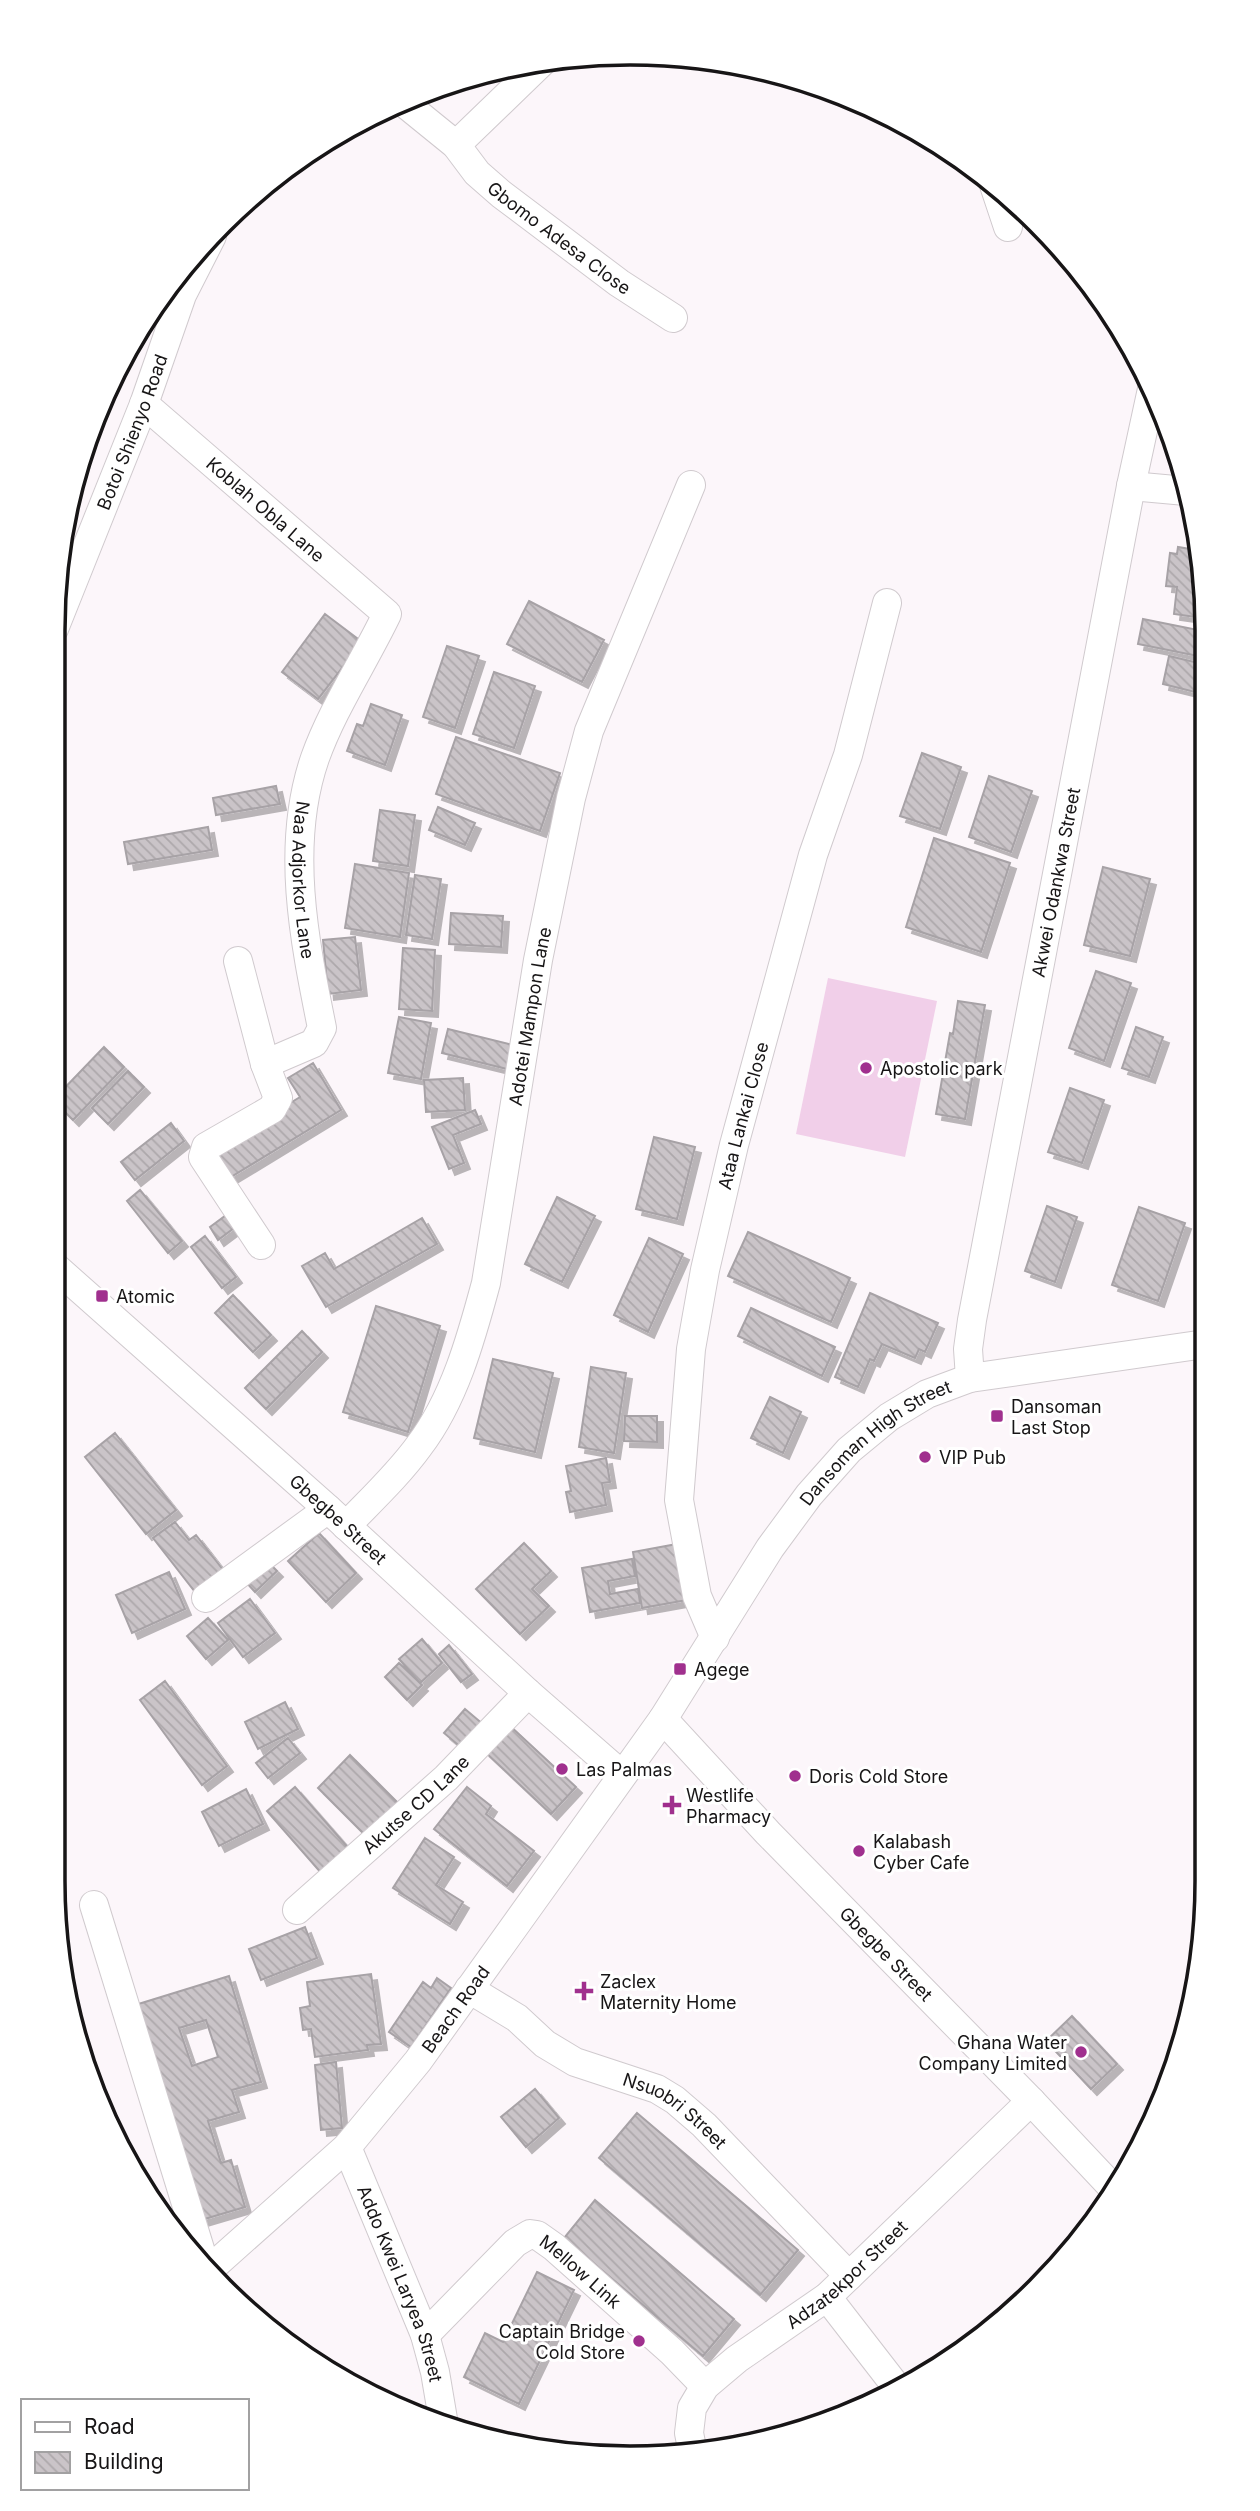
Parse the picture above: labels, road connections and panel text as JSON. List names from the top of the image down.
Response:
{
  "streets": {
    "street": [
      "Gbomo Adesa Close",
      "Botoi Shienyo Road",
      "Koblah Obla Lane",
      "Naa Adjorkor Lane",
      "Akwei Odankwa Street",
      "Adotei Mampon Lane",
      "Ataa Lankai Close",
      "Dansoman High Street",
      "Gbegbe Street",
      "Akutse CD Lane",
      "Beach Road",
      "Nsuobri Street",
      "Mellow Link",
      "Adzatekpor Street",
      "Addo Kwei Laryea Street"
    ]
  },
  "crossings": [
    ["Botoi Shienyo Road", "Koblah Obla Lane"],
    ["Koblah Obla Lane", "Naa Adjorkor Lane"],
    ["Akwei Odankwa Street", "Dansoman High Street"],
    ["Adotei Mampon Lane", "Gbegbe Street"],
    ["Ataa Lankai Close", "Dansoman High Street"],
    ["Dansoman High Street", "Gbegbe Street"],
    ["Dansoman High Street", "Beach Road"],
    ["Gbegbe Street", "Akutse CD Lane"],
    ["Gbegbe Street", "Beach Road"],
    ["Gbegbe Street", "Adzatekpor Street"],
    ["Beach Road", "Nsuobri Street"],
    ["Beach Road", "Addo Kwei Laryea Street"],
    ["Nsuobri Street", "Adzatekpor Street"],
    ["Mellow Link", "Adzatekpor Street"],
    ["Mellow Link", "Addo Kwei Laryea Street"]
  ],
  "places": {
    "other": [
      "Apostolic park",
      "VIP Pub",
      "Las Palmas",
      "Doris Cold Store",
      "Kalabash Cyber Cafe",
      "Ghana Water Company Limited",
      "Captain Bridge Cold Store"
    ],
    "transit": ["Atomic", "Dansoman Last Stop", "Agege"],
    "health": ["Westlife Pharmacy", "Zaclex Maternity Home"]
  },
  "legend": ["Road", "Building"]
}
